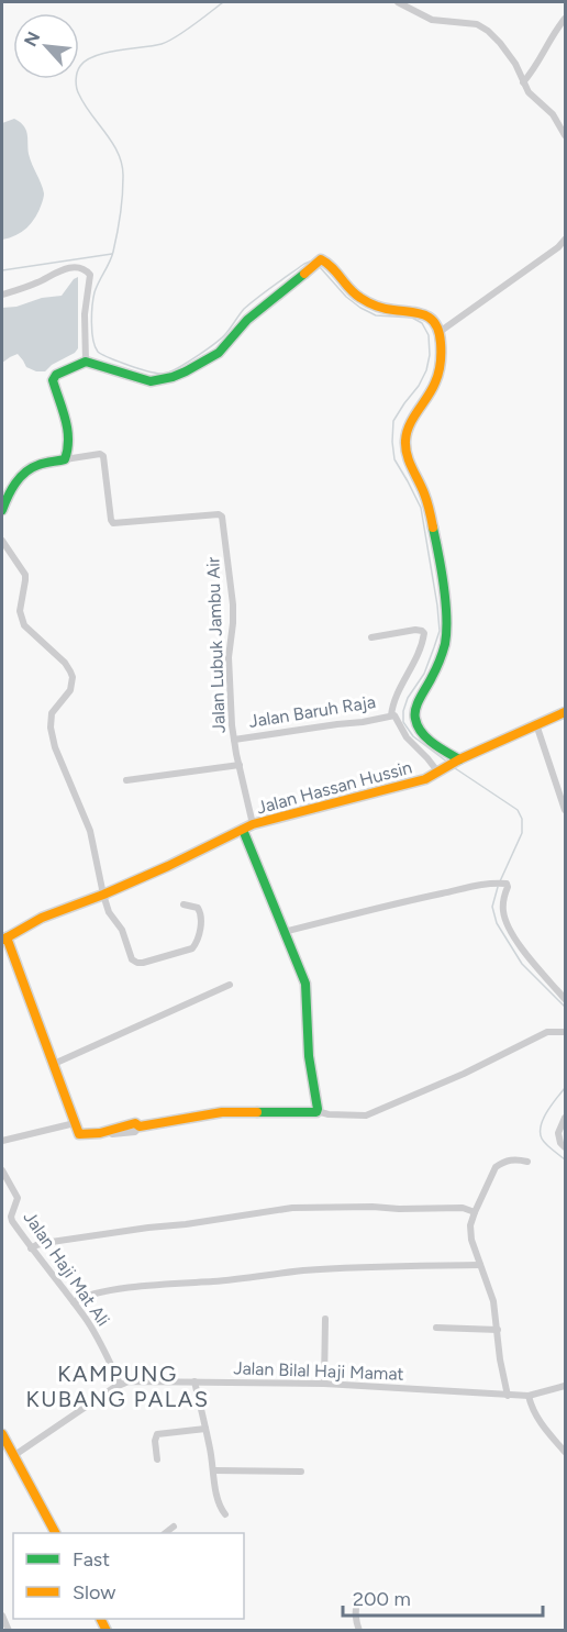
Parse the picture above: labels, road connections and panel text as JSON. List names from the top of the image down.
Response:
{
  "streets": {
    "street": [
      "Jalan Lubuk Jambu Air",
      "Jalan Baruh Raja",
      "Jalan Hassan Hussin",
      "Jalan Haji Mat Ali",
      "Jalan Bilal Haji Mamat"
    ]
  },
  "crossings": [
    ["Jalan Lubuk Jambu Air", "Jalan Baruh Raja"],
    ["Jalan Lubuk Jambu Air", "Jalan Hassan Hussin"],
    ["Jalan Haji Mat Ali", "Jalan Bilal Haji Mamat"]
  ],
  "districts": ["KAMPUNG KUBANG PALAS"],
  "legend": ["Fast", "Slow"],
  "scale_bar": "200 m",
  "north": "top left"
}
